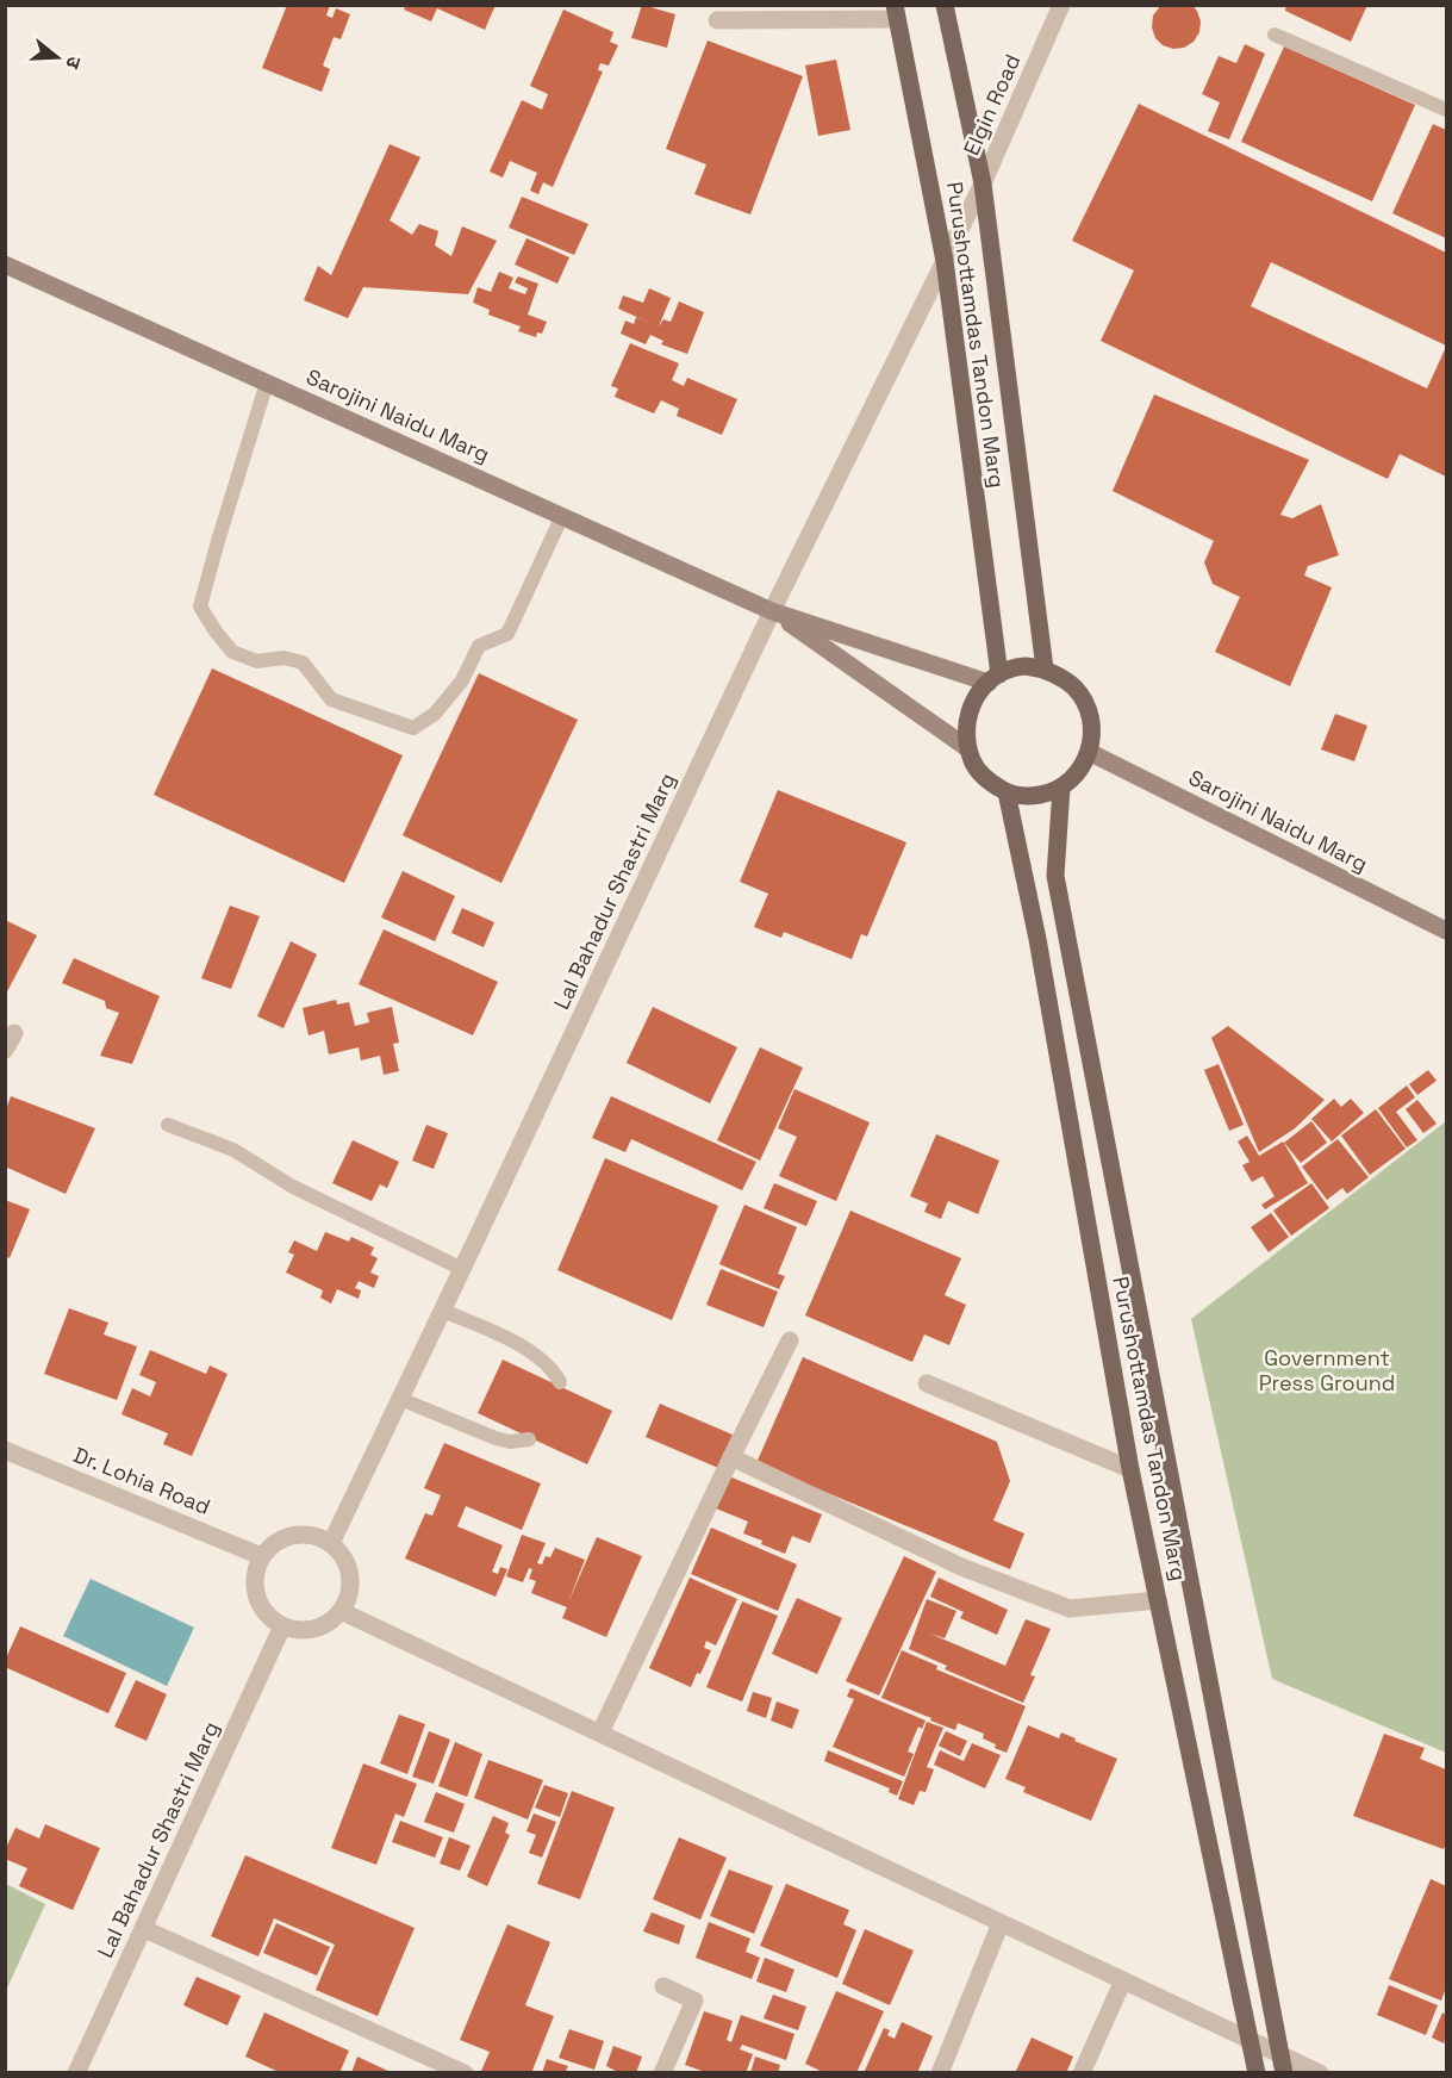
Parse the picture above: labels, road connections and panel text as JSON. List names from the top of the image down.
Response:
{
  "streets": {
    "main road": ["Purushottamdas Tandon Marg", "Sarojini Naidu Marg"],
    "street": ["Elgin Road", "Lal Bahadur Shastri Marg", "Dr. Lohia Road"]
  },
  "crossings": [
    ["Elgin Road", "Purushottamdas Tandon Marg"],
    ["Elgin Road", "Lal Bahadur Shastri Marg"],
    ["Purushottamdas Tandon Marg", "Sarojini Naidu Marg"],
    ["Purushottamdas Tandon Marg", "Lal Bahadur Shastri Marg"],
    ["Sarojini Naidu Marg", "Lal Bahadur Shastri Marg"],
    ["Lal Bahadur Shastri Marg", "Dr. Lohia Road"]
  ],
  "parks": ["Government Press Ground"],
  "north": "right"
}
